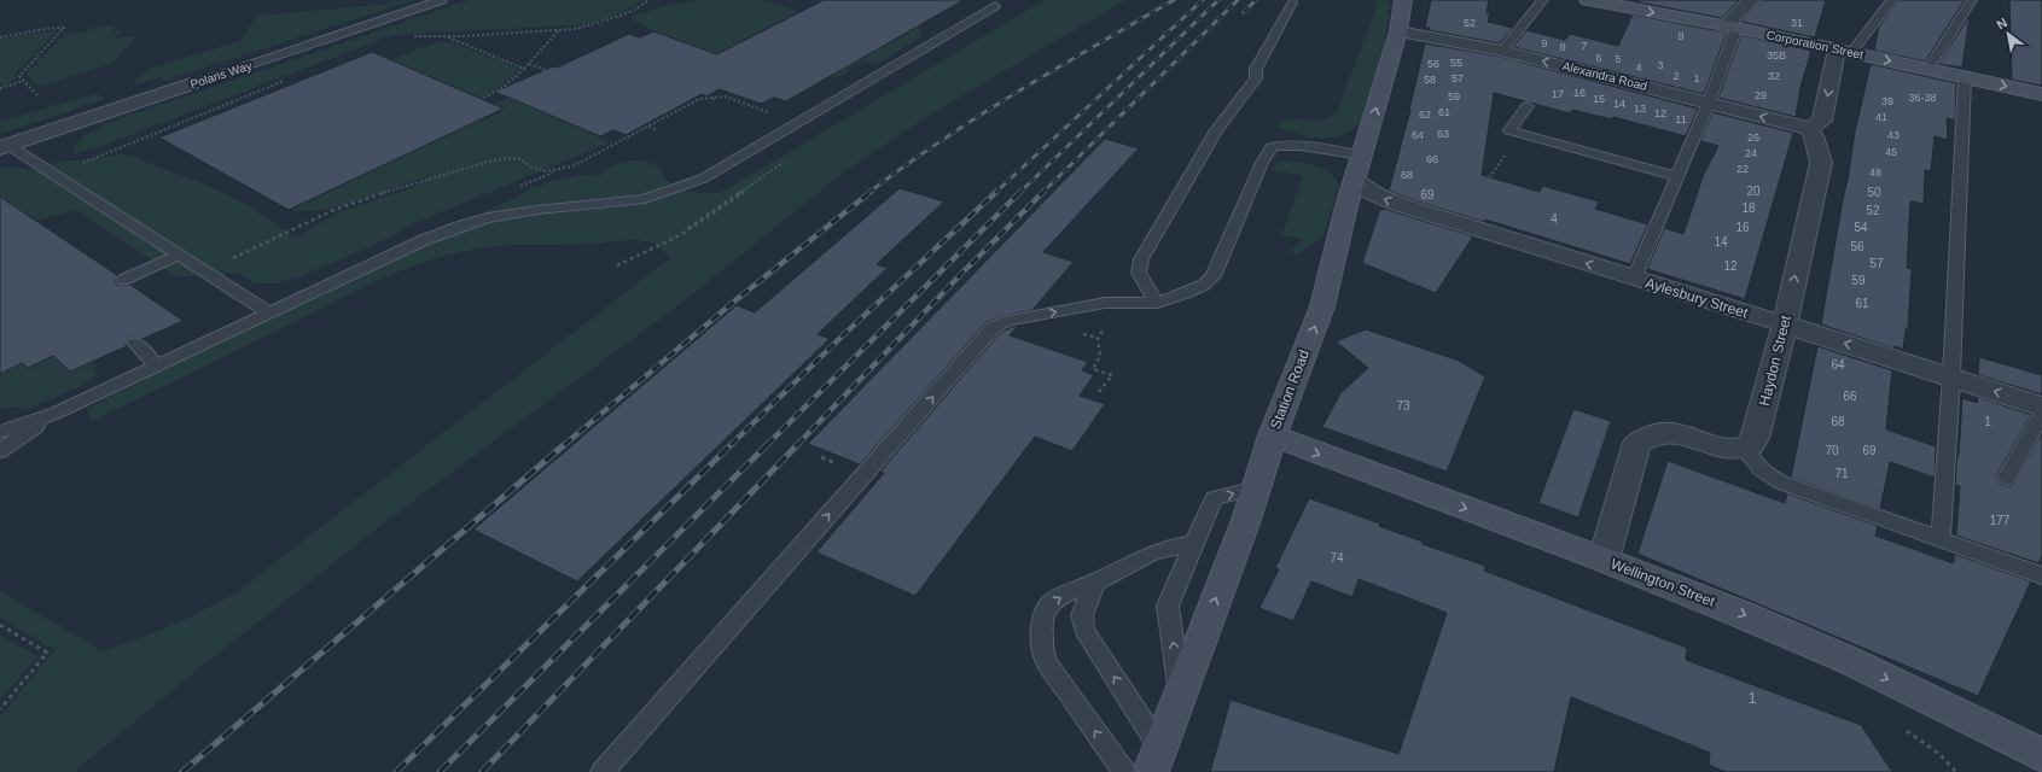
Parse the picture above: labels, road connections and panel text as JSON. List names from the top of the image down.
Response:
{
  "streets": {
    "street": [
      "Corporation Street",
      "Polaris Way",
      "Alexandra Road",
      "Aylesbury Street",
      "Haydon Street",
      "Station Road",
      "Wellington Street"
    ]
  },
  "crossings": [
    ["Alexandra Road", "Haydon Street"],
    ["Alexandra Road", "Station Road"],
    ["Aylesbury Street", "Haydon Street"],
    ["Aylesbury Street", "Station Road"],
    ["Station Road", "Wellington Street"]
  ],
  "one_way": [
    "Corporation Street",
    "Alexandra Road",
    "Aylesbury Street",
    "Haydon Street",
    "Station Road",
    "Wellington Street"
  ],
  "house_numbers": [
    "52",
    "31",
    "9",
    "9",
    "7",
    "8",
    "35B",
    "6",
    "5",
    "55",
    "56",
    "3",
    "4",
    "2",
    "32",
    "57",
    "1",
    "58",
    "16",
    "17",
    "29",
    "59",
    "36-38",
    "15",
    "39",
    "14",
    "13",
    "61",
    "12",
    "62",
    "41",
    "11",
    "63",
    "64",
    "43",
    "26",
    "45",
    "24",
    "66",
    "22",
    "48",
    "68",
    "20",
    "50",
    "69",
    "18",
    "52",
    "4",
    "16",
    "54",
    "14",
    "56",
    "57",
    "12",
    "59",
    "61",
    "64",
    "66",
    "73",
    "68",
    "1",
    "70",
    "69",
    "71",
    "177",
    "74",
    "1"
  ],
  "north": "top left"
}
